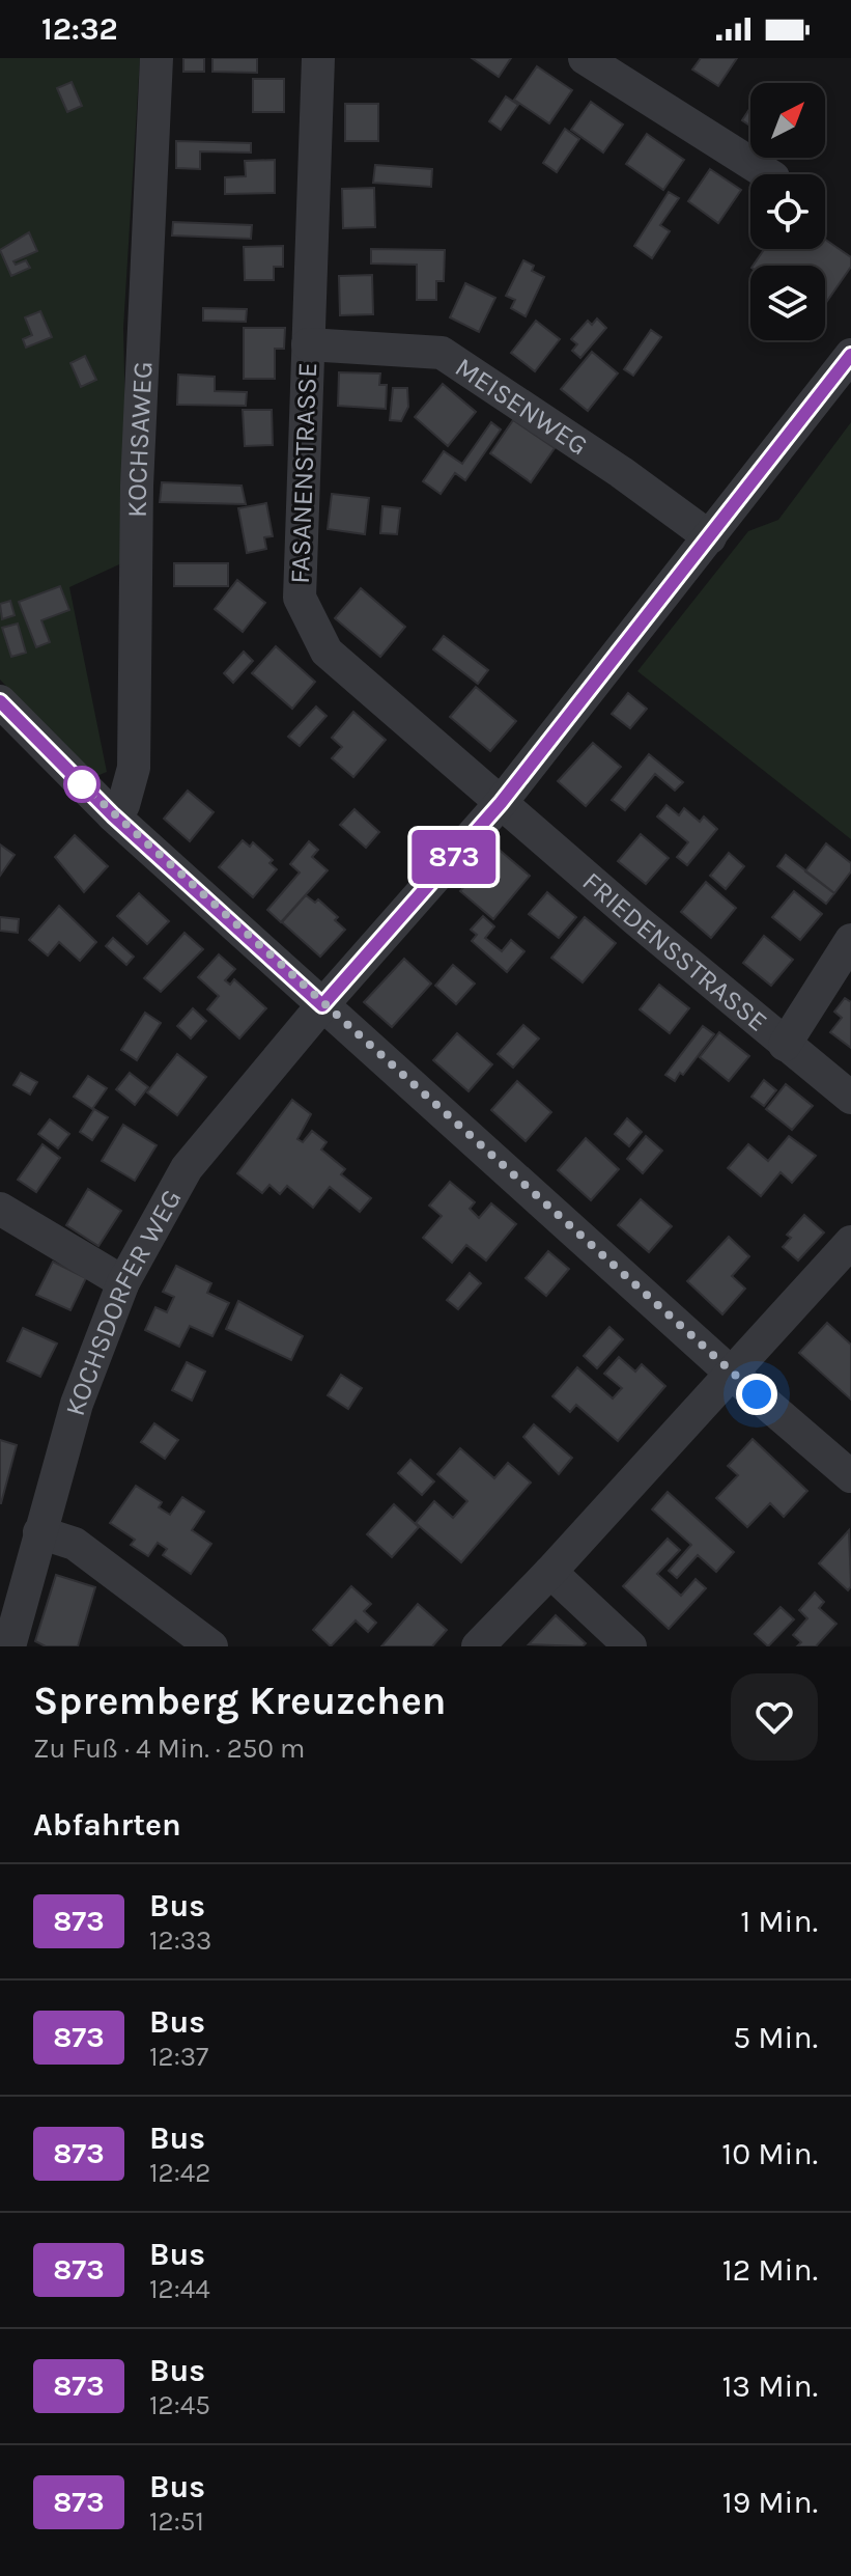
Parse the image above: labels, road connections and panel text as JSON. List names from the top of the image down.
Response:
{
  "streets": {
    "street": [
      "MEISENWEG",
      "KOCHSAWEG",
      "FASANENSTRASSE",
      "FRIEDENSSTRASSE",
      "KOCHSDORFER WEG"
    ]
  },
  "crossings": [
    ["MEISENWEG", "FASANENSTRASSE"],
    ["MEISENWEG", "KOCHSDORFER WEG"],
    ["FASANENSTRASSE", "FRIEDENSSTRASSE"],
    ["FASANENSTRASSE", "KOCHSDORFER WEG"],
    ["FRIEDENSSTRASSE", "KOCHSDORFER WEG"]
  ],
  "lines": ["bus line 873"],
  "north": "top right",
  "page": {
    "status": "12:32",
    "on_map": "873",
    "heading": [
      ["Spremberg Kreuzchen", "Zu Fuß · 4 Min. · 250 m"],
      "Abfahrten"
    ],
    "list": [
      {
        "mark": "873",
        "name": "Bus",
        "note": "12:33",
        "value": "1 Min."
      },
      {
        "mark": "873",
        "name": "Bus",
        "note": "12:37",
        "value": "5 Min."
      },
      {
        "mark": "873",
        "name": "Bus",
        "note": "12:42",
        "value": "10 Min."
      },
      {
        "mark": "873",
        "name": "Bus",
        "note": "12:44",
        "value": "12 Min."
      },
      {
        "mark": "873",
        "name": "Bus",
        "note": "12:45",
        "value": "13 Min."
      },
      {
        "mark": "873",
        "name": "Bus",
        "note": "12:51",
        "value": "19 Min."
      }
    ]
  }
}
